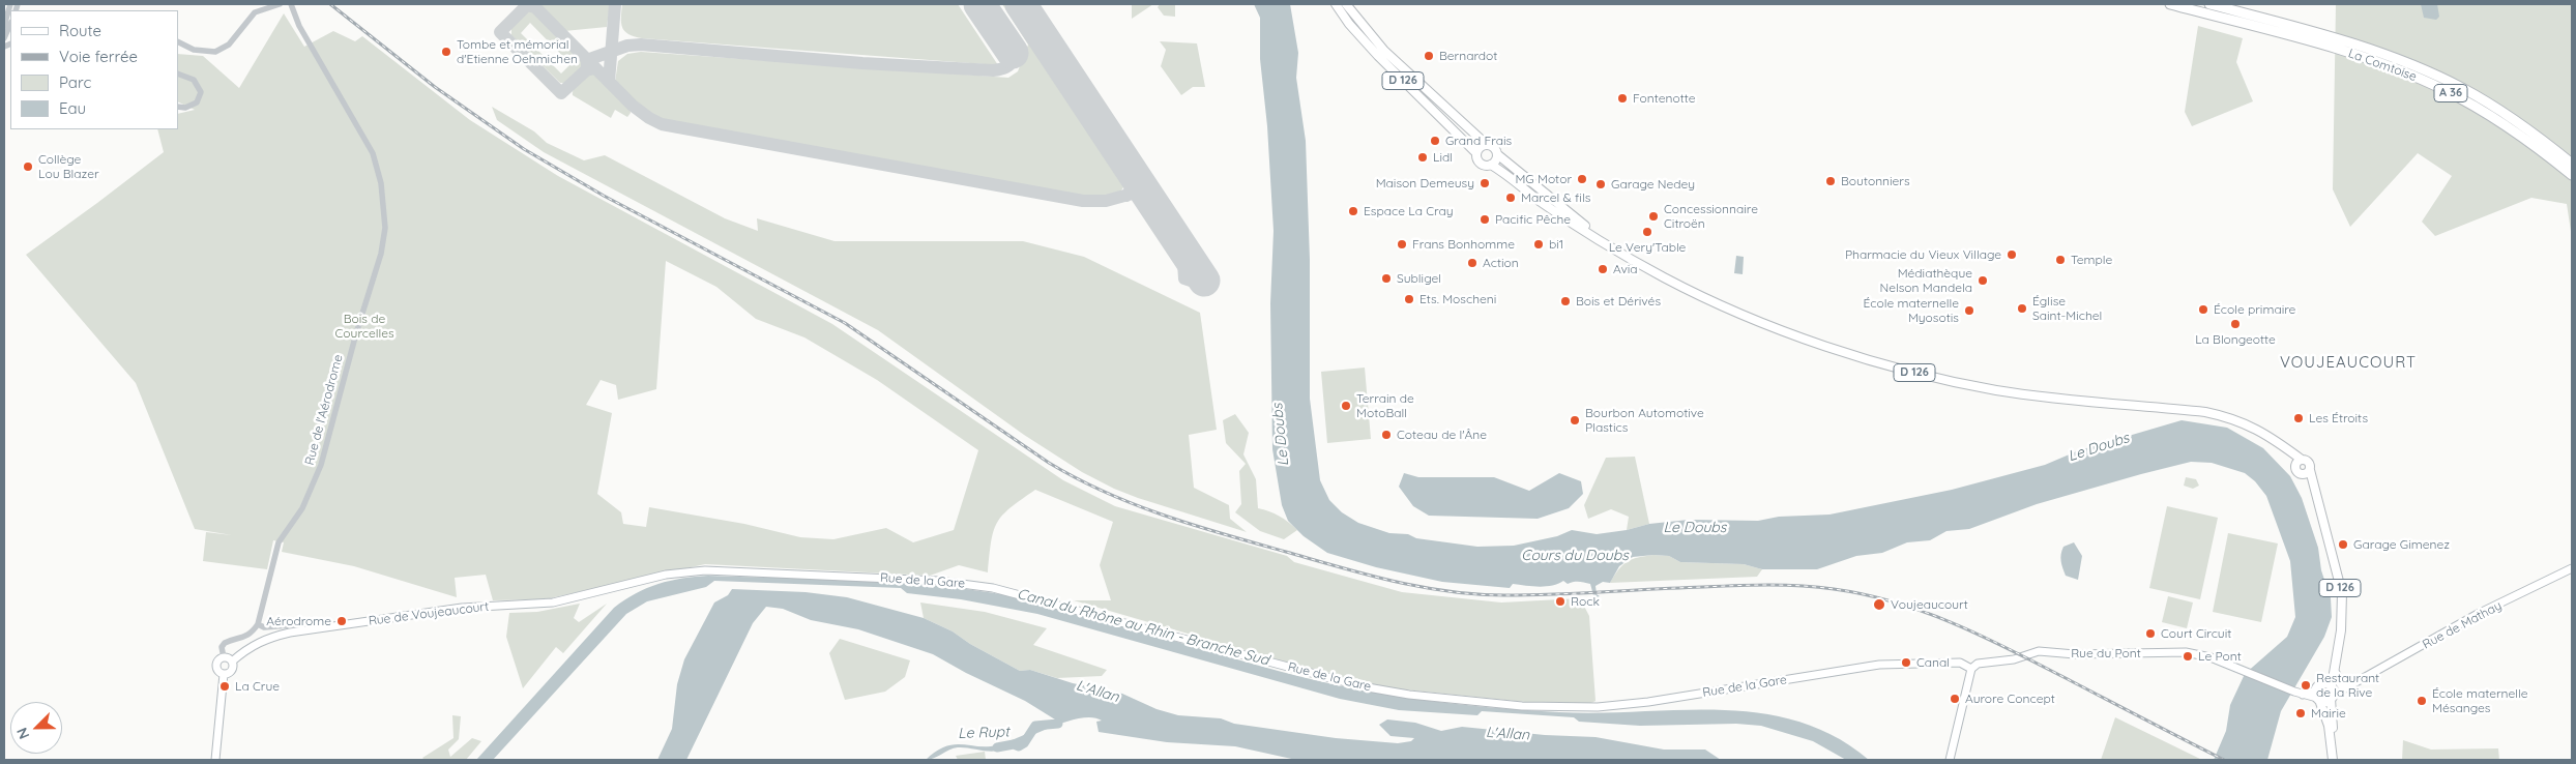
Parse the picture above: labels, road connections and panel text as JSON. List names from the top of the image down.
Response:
{
  "streets": {
    "highway": ["La Comtoise", "A 36"],
    "main road": [
      "D 126",
      "Rue de la Gare",
      "Rue de Voujeaucourt",
      "Rue de Mathay",
      "Rue du Pont"
    ],
    "street": ["Rue de l'Aérodrome"]
  },
  "crossings": [
    ["D 126", "Rue de Mathay"],
    ["Rue de la Gare", "Rue de Voujeaucourt"],
    ["Rue de la Gare", "Rue du Pont"]
  ],
  "districts": ["VOUJEAUCOURT"],
  "water": [
    "Le Doubs",
    "Cours du Doubs",
    "Canal du Rhône au Rhin - Branche Sud",
    "L'Allan",
    "Le Rupt"
  ],
  "parks": ["Bois de Courcelles"],
  "places": [
    "Tombe et mémorial d'Etienne Oehmichen",
    "Bernardot",
    "Fontenotte",
    "Grand Frais",
    "Lidl",
    "Collège Lou Blazer",
    "MG Motor",
    "Boutonniers",
    "Maison Demeusy",
    "Garage Nedey",
    "Marcel & fils",
    "Espace La Cray",
    "Concessionnaire Citroën",
    "Pacific Pêche",
    "Le Very'Table",
    "Frans Bonhomme",
    "bi1",
    "Pharmacie du Vieux Village",
    "Temple",
    "Action",
    "Avia",
    "Subligel",
    "Médiathèque Nelson Mandela",
    "Ets. Moscheni",
    "Bois et Dérivés",
    "Église Saint-Michel",
    "École primaire",
    "École maternelle Myosotis",
    "La Blongeotte",
    "Terrain de MotoBall",
    "Les Étroits",
    "Bourbon Automotive Plastics",
    "Coteau de l'Âne",
    "Garage Gimenez",
    "Rock",
    "Voujeaucourt",
    "Aérodrome",
    "Court Circuit",
    "Le Pont",
    "Canal",
    "Restaurant de la Rive",
    "La Crue",
    "Aurore Concept",
    "École maternelle Mésanges",
    "Mairie"
  ],
  "legend": [
    "Route",
    "Voie ferrée",
    "Parc",
    "Eau"
  ],
  "north": "bottom left"
}
